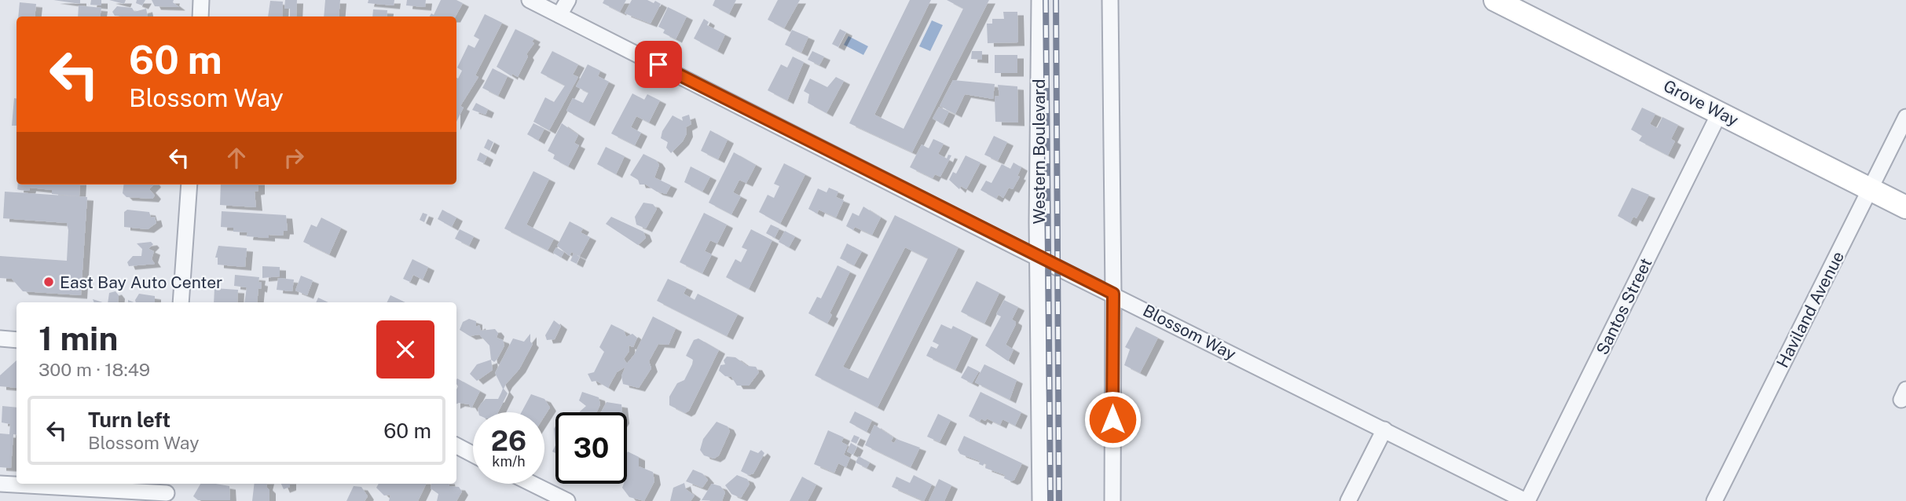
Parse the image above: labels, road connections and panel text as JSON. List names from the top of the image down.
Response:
{
  "streets": {
    "street": [
      "Grove Way",
      "Western Boulevard",
      "Santos Street",
      "Haviland Avenue",
      "Blossom Way"
    ]
  },
  "crossings": [
    ["Grove Way", "Santos Street"],
    ["Grove Way", "Haviland Avenue"],
    ["Western Boulevard", "Blossom Way"],
    ["Santos Street", "Blossom Way"]
  ],
  "places": ["East Bay Auto Center"],
  "page": {
    "turn": ["60 m", "Blossom Way"],
    "heading": ["1 min", "300 m · 18:49"],
    "list": [
      {
        "name": "Turn left",
        "note": "Blossom Way",
        "value": "60 m"
      }
    ],
    "speed": "26 km/h",
    "limit": "30"
  }
}
